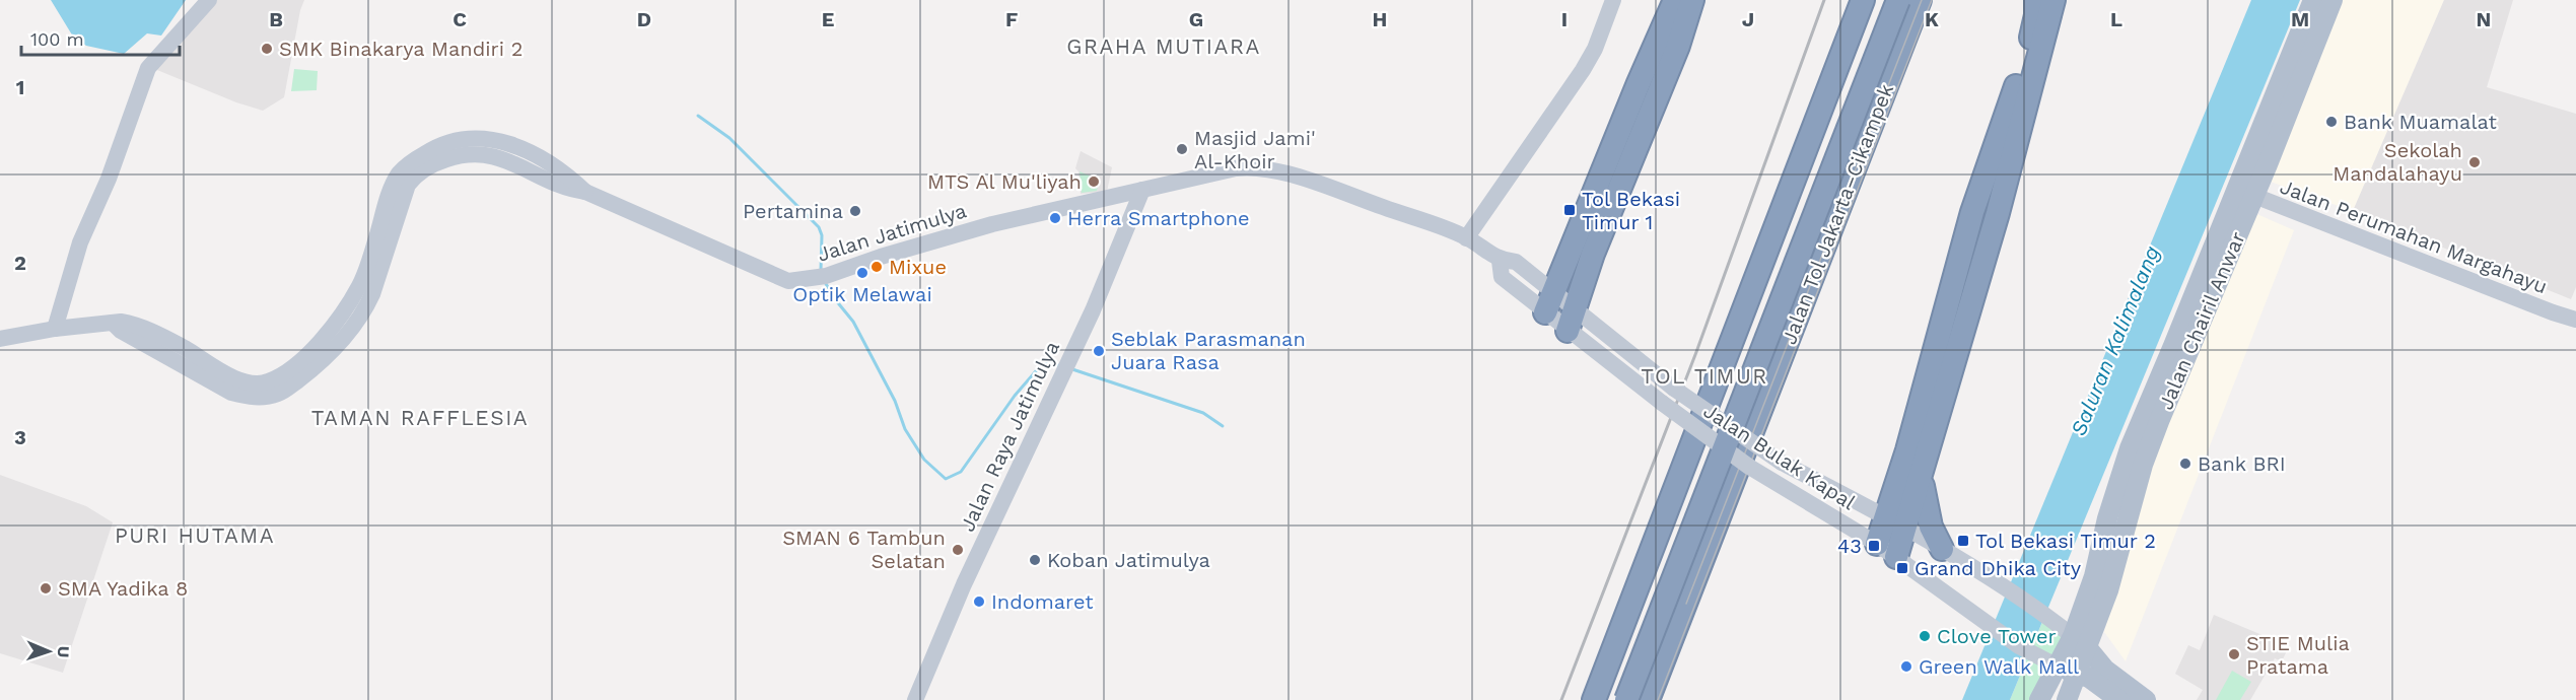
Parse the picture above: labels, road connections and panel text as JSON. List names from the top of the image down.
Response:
{
  "streets": {
    "highway": ["Jalan Tol Jakarta–Cikampek"],
    "main road": [
      "Jalan Jatimulya",
      "Jalan Perumahan Margahayu",
      "Jalan Chairil Anwar",
      "Jalan Raya Jatimulya",
      "Jalan Bulak Kapal"
    ]
  },
  "crossings": [
    ["Jalan Jatimulya", "Jalan Raya Jatimulya"],
    ["Jalan Jatimulya", "Jalan Bulak Kapal"],
    ["Jalan Perumahan Margahayu", "Jalan Chairil Anwar"],
    ["Jalan Chairil Anwar", "Jalan Bulak Kapal"]
  ],
  "districts": [
    "GRAHA MUTIARA",
    "TOL TIMUR",
    "TAMAN RAFFLESIA",
    "PURI HUTAMA"
  ],
  "water": ["Saluran Kalimalang"],
  "places": {
    "other": [
      "SMK Binakarya Mandiri 2",
      "Bank Muamalat",
      "Masjid Jami' Al-Khoir",
      "Sekolah Mandalahayu",
      "MTS Al Mu'liyah",
      "Pertamina",
      "Herra Smartphone",
      "Mixue",
      "Optik Melawai",
      "Seblak Parasmanan Juara Rasa",
      "Bank BRI",
      "SMAN 6 Tambun Selatan",
      "Koban Jatimulya",
      "SMA Yadika 8",
      "Indomaret",
      "Clove Tower",
      "STIE Mulia Pratama",
      "Green Walk Mall"
    ],
    "transit": [
      "Tol Bekasi Timur 1",
      "Tol Bekasi Timur 2",
      "43",
      "Grand Dhika City"
    ]
  },
  "scale_bar": "100 m",
  "north": "right",
  "grid": {
    "columns": [
      "B",
      "C",
      "D",
      "E",
      "F",
      "G",
      "H",
      "I",
      "J",
      "K",
      "L",
      "M",
      "N"
    ],
    "rows": ["1", "2", "3"]
  }
}
